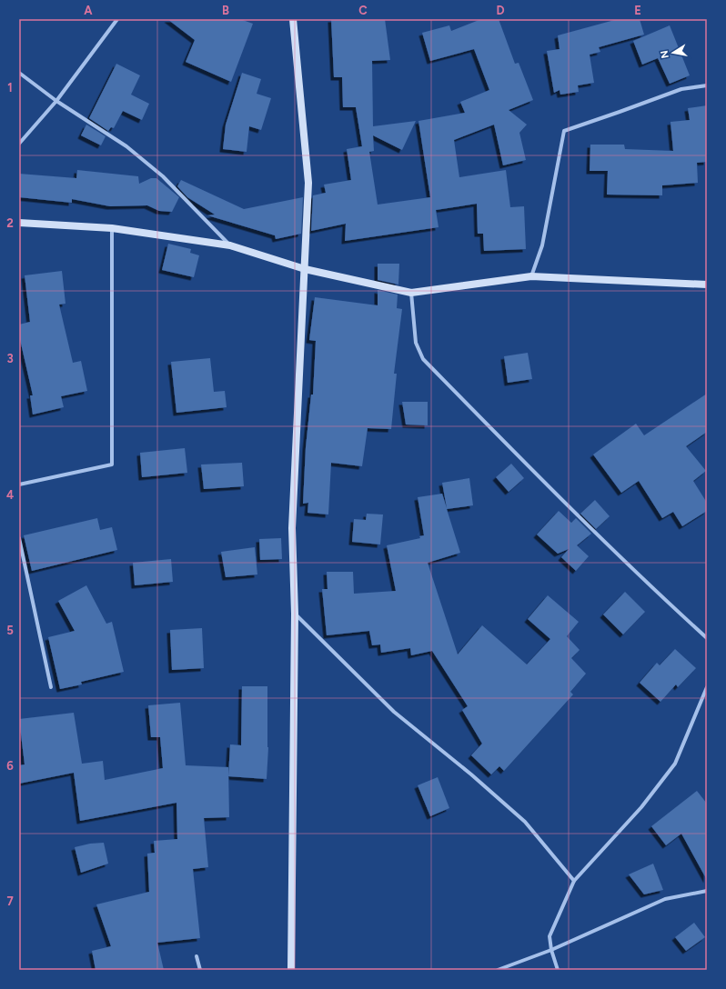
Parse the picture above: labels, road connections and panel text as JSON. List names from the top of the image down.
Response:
{
  "north": "left",
  "grid": {
    "columns": [
      "A",
      "B",
      "C",
      "D",
      "E"
    ],
    "rows": [
      "1",
      "2",
      "3",
      "4",
      "5",
      "6",
      "7"
    ]
  }
}
